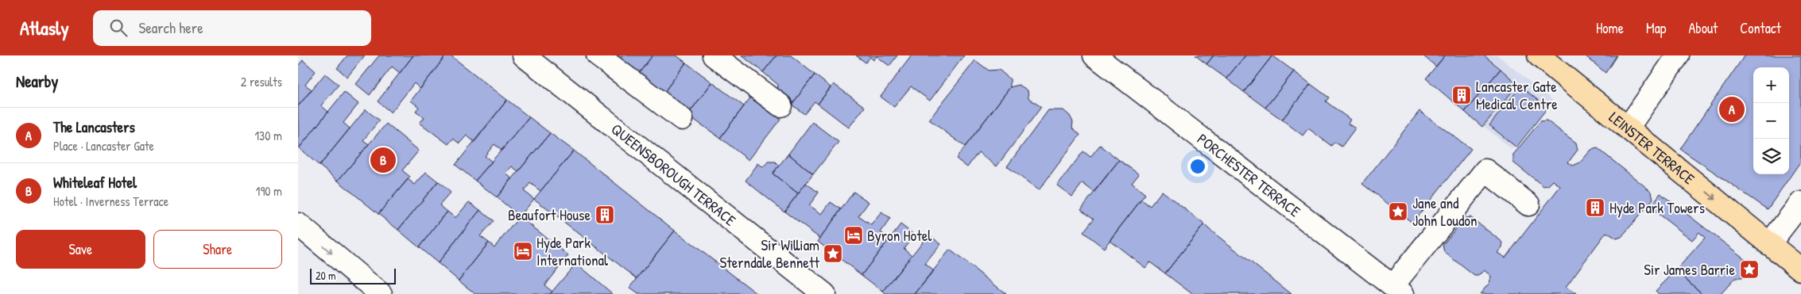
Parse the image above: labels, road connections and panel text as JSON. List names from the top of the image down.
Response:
{
  "streets": {
    "main road": ["LEINSTER TERRACE"],
    "street": ["QUEENSBOROUGH TERRACE", "PORCHESTER TERRACE"]
  },
  "one_way": ["LEINSTER TERRACE"],
  "places": {
    "building": ["Lancaster Gate Medical Centre", "Hyde Park Towers", "Beaufort House"],
    "place": ["Jane and John Loudon", "Sir William Sterndale Bennett", "Sir James Barrie"],
    "hotel": ["Byron Hotel", "Hyde Park International"]
  },
  "scale_bar": "20 m",
  "page": {
    "header": "Atlasly",
    "search": "Search here",
    "nav": [
      "Home",
      "Map",
      "About",
      "Contact"
    ],
    "heading": ["Nearby", "2 results"],
    "map_buttons": ["+", "−"],
    "pins": ["A", "B"],
    "list": [
      {
        "mark": "A",
        "name": "The Lancasters",
        "note": "Place · Lancaster Gate",
        "value": "130 m"
      },
      {
        "mark": "B",
        "name": "Whiteleaf Hotel",
        "note": "Hotel · Inverness Terrace",
        "value": "190 m"
      }
    ],
    "buttons": ["Save", "Share"],
    "scale": "20 m"
  }
}
